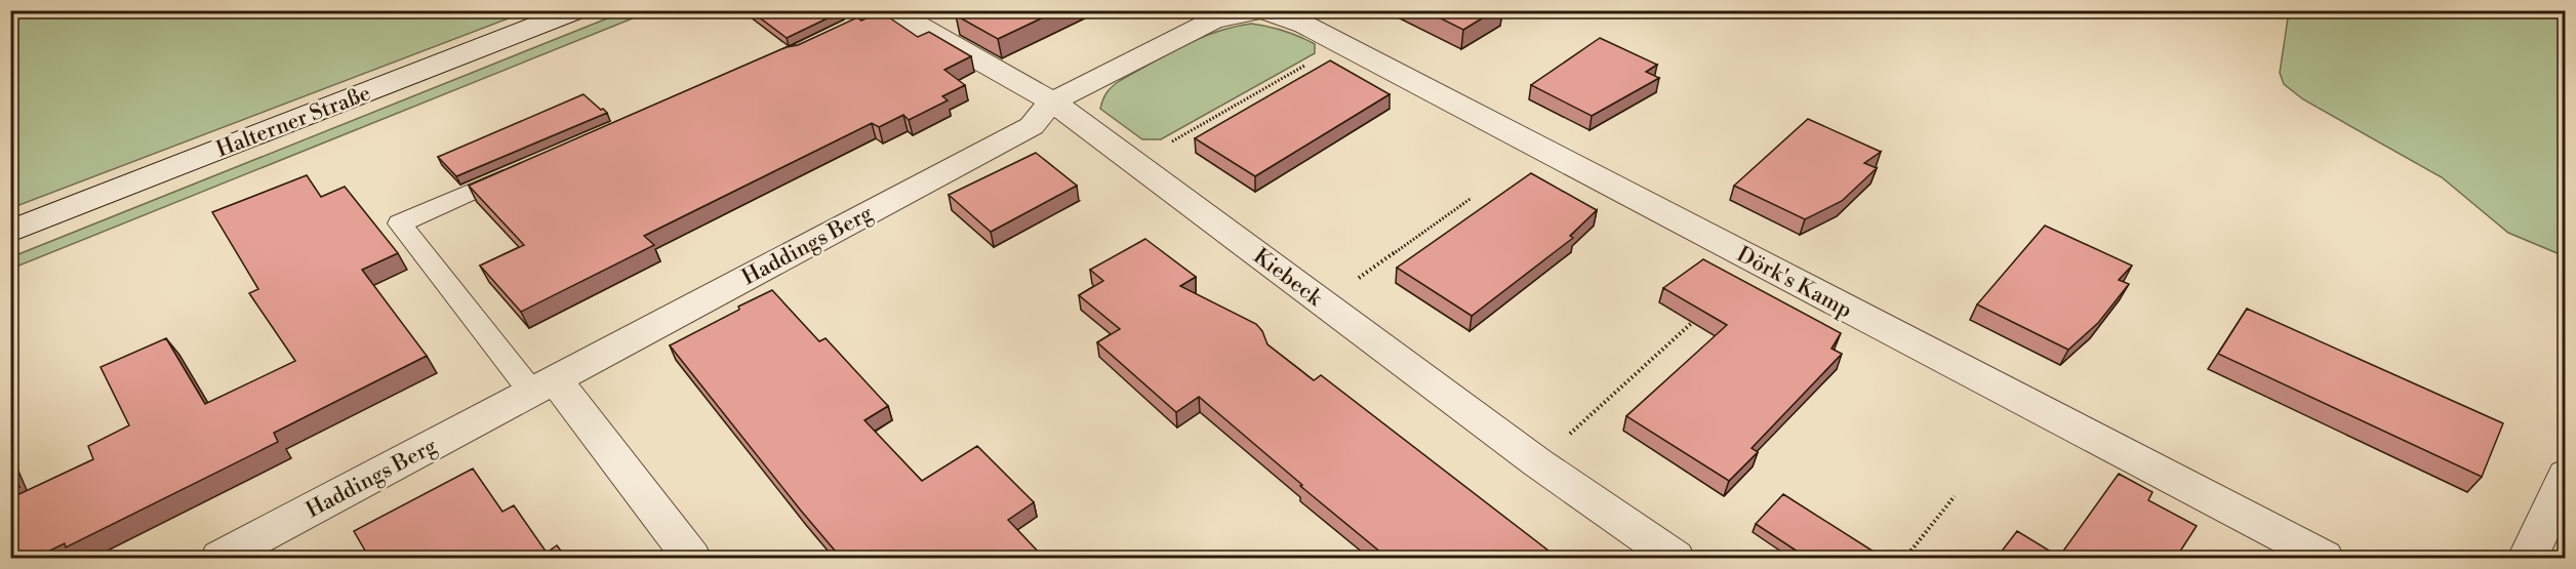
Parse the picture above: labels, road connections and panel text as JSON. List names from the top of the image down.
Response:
{
  "streets": {
    "street": [
      "Halterner Straße",
      "Haddings Berg",
      "Kiebeck",
      "Dörk's Kamp"
    ]
  },
  "crossings": [
    ["Haddings Berg", "Kiebeck"],
    ["Haddings Berg", "Dörk's Kamp"],
    ["Kiebeck", "Dörk's Kamp"]
  ]
}
